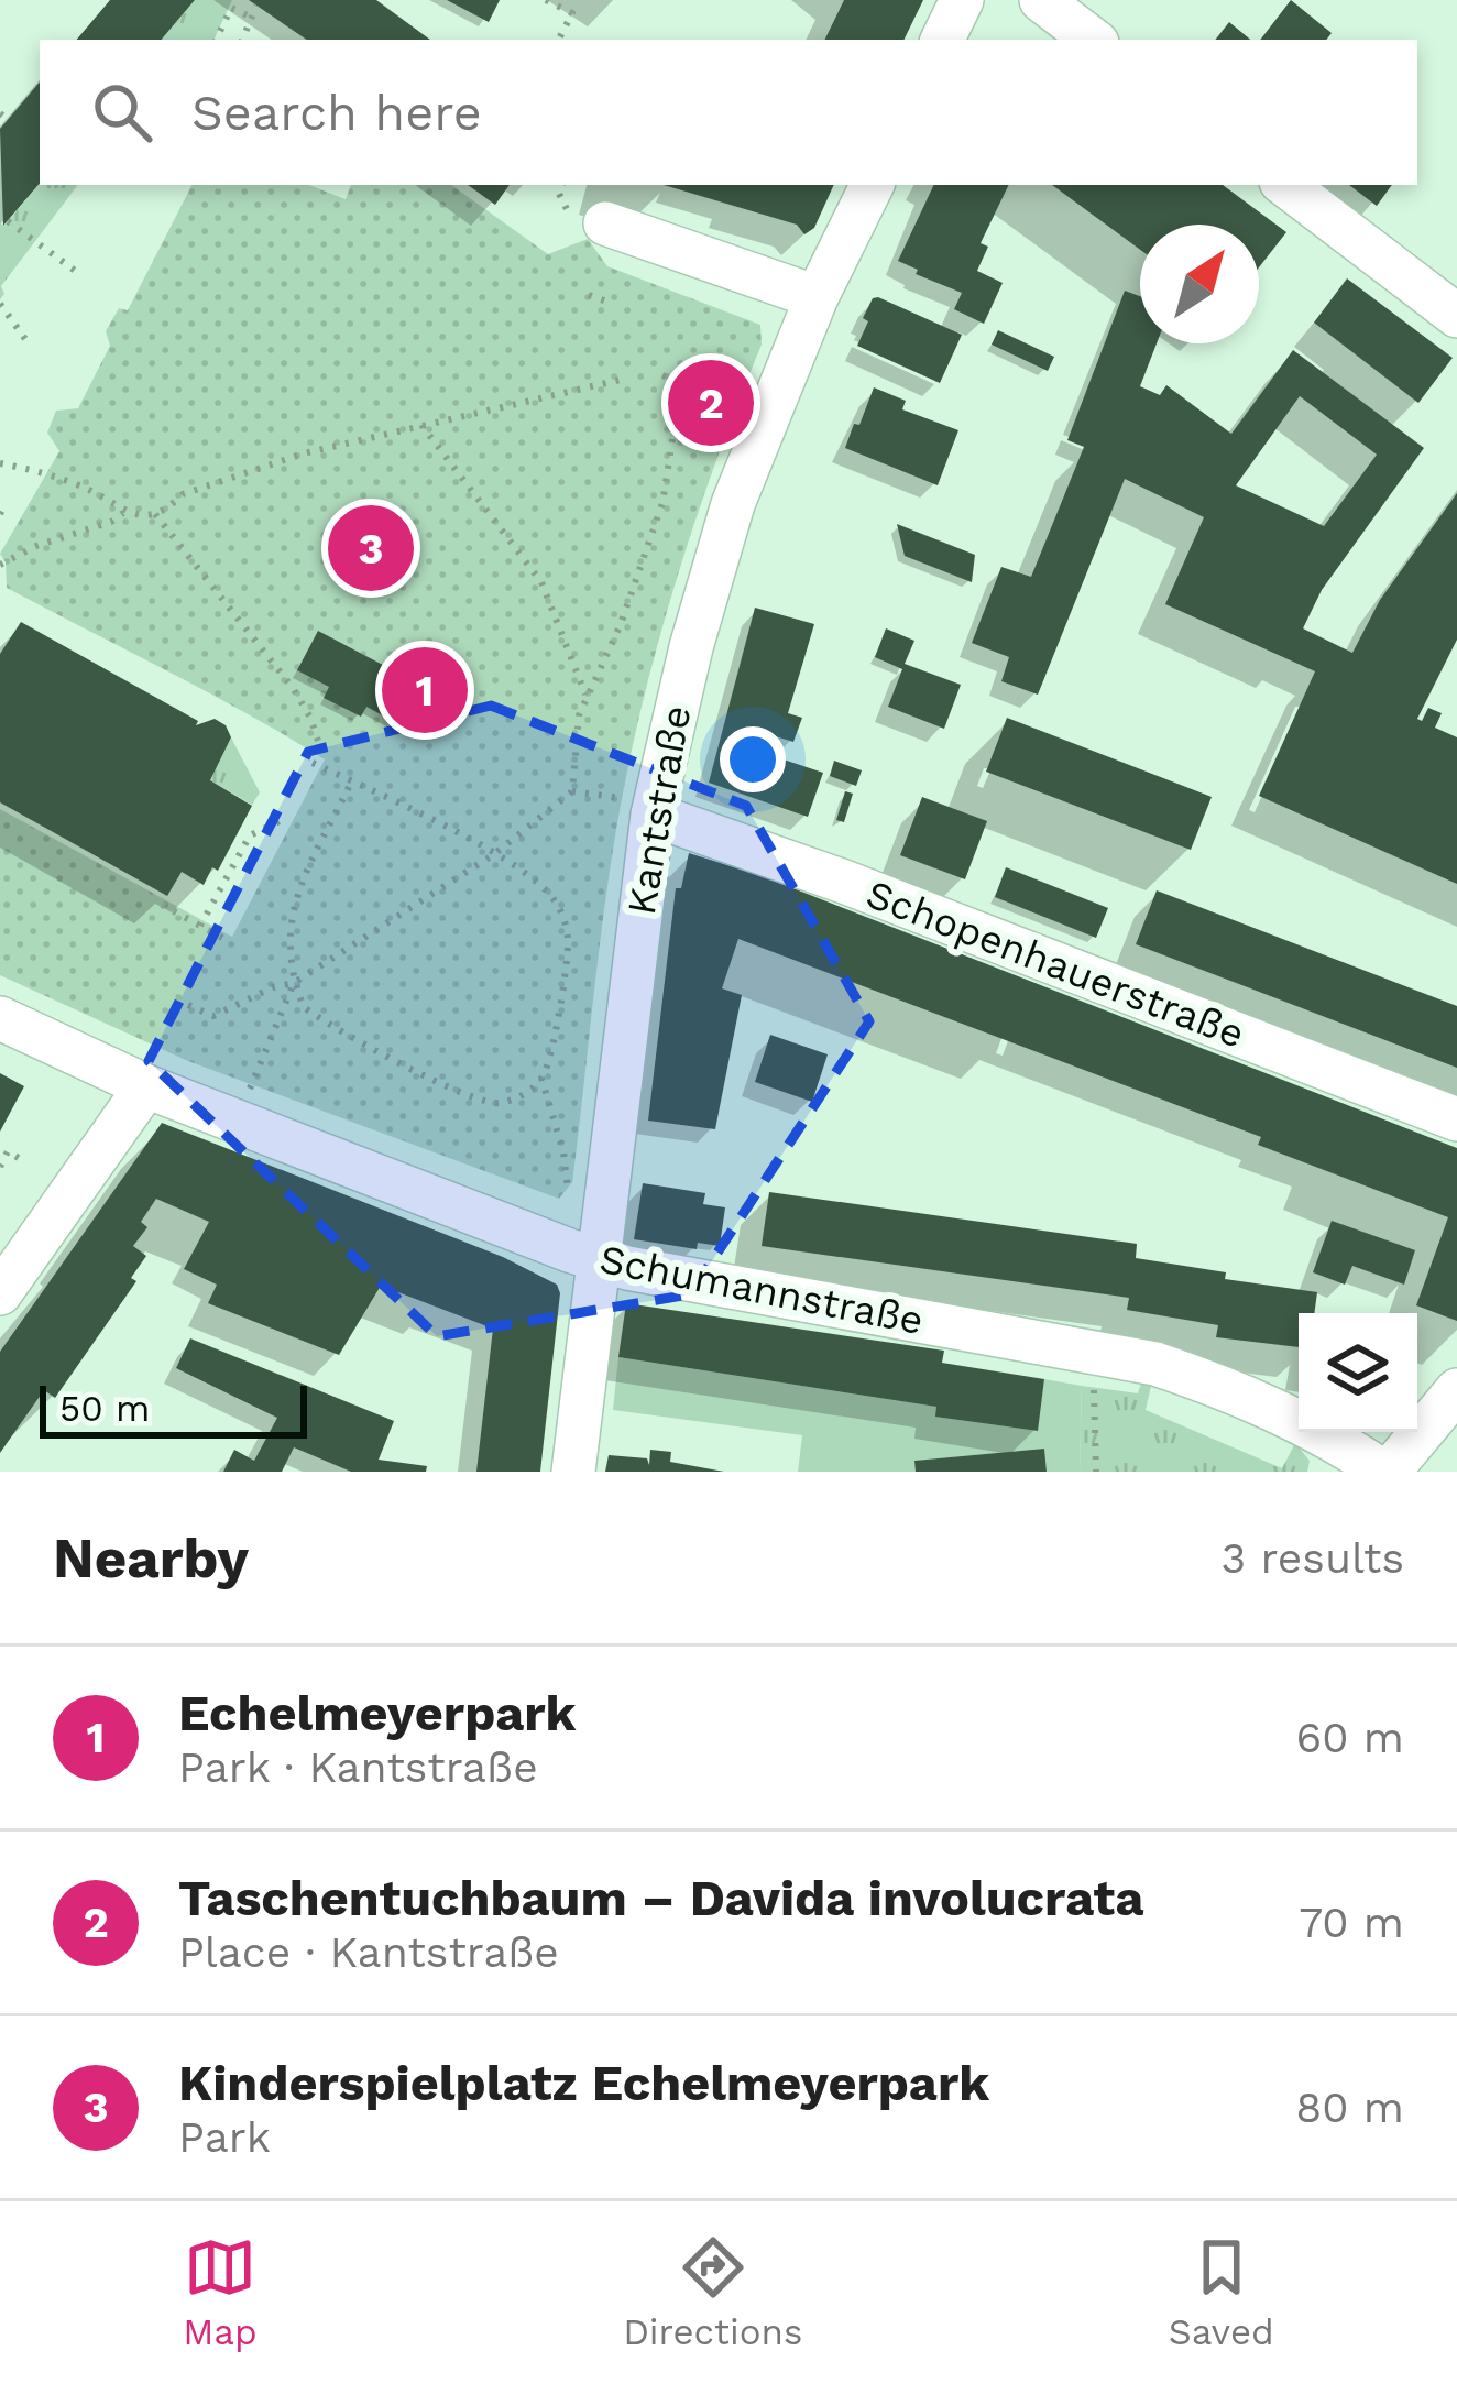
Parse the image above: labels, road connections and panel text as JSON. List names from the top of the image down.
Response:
{
  "streets": {
    "street": ["Kantstraße", "Schopenhauerstraße", "Schumannstraße"]
  },
  "crossings": [
    ["Kantstraße", "Schopenhauerstraße"],
    ["Kantstraße", "Schumannstraße"]
  ],
  "scale_bar": "50 m",
  "north": "top right",
  "page": {
    "search": "Search here",
    "pins": ["2", "3", "1"],
    "scale": "50 m",
    "heading": ["Nearby", "3 results"],
    "list": [
      {
        "mark": "1",
        "name": "Echelmeyerpark",
        "note": "Park · Kantstraße",
        "value": "60 m"
      },
      {
        "mark": "2",
        "name": "Taschentuchbaum – Davida involucrata",
        "note": "Place · Kantstraße",
        "value": "70 m"
      },
      {
        "mark": "3",
        "name": "Kinderspielplatz Echelmeyerpark",
        "note": "Park",
        "value": "80 m"
      }
    ],
    "nav": ["Map", "Directions", "Saved"]
  }
}
